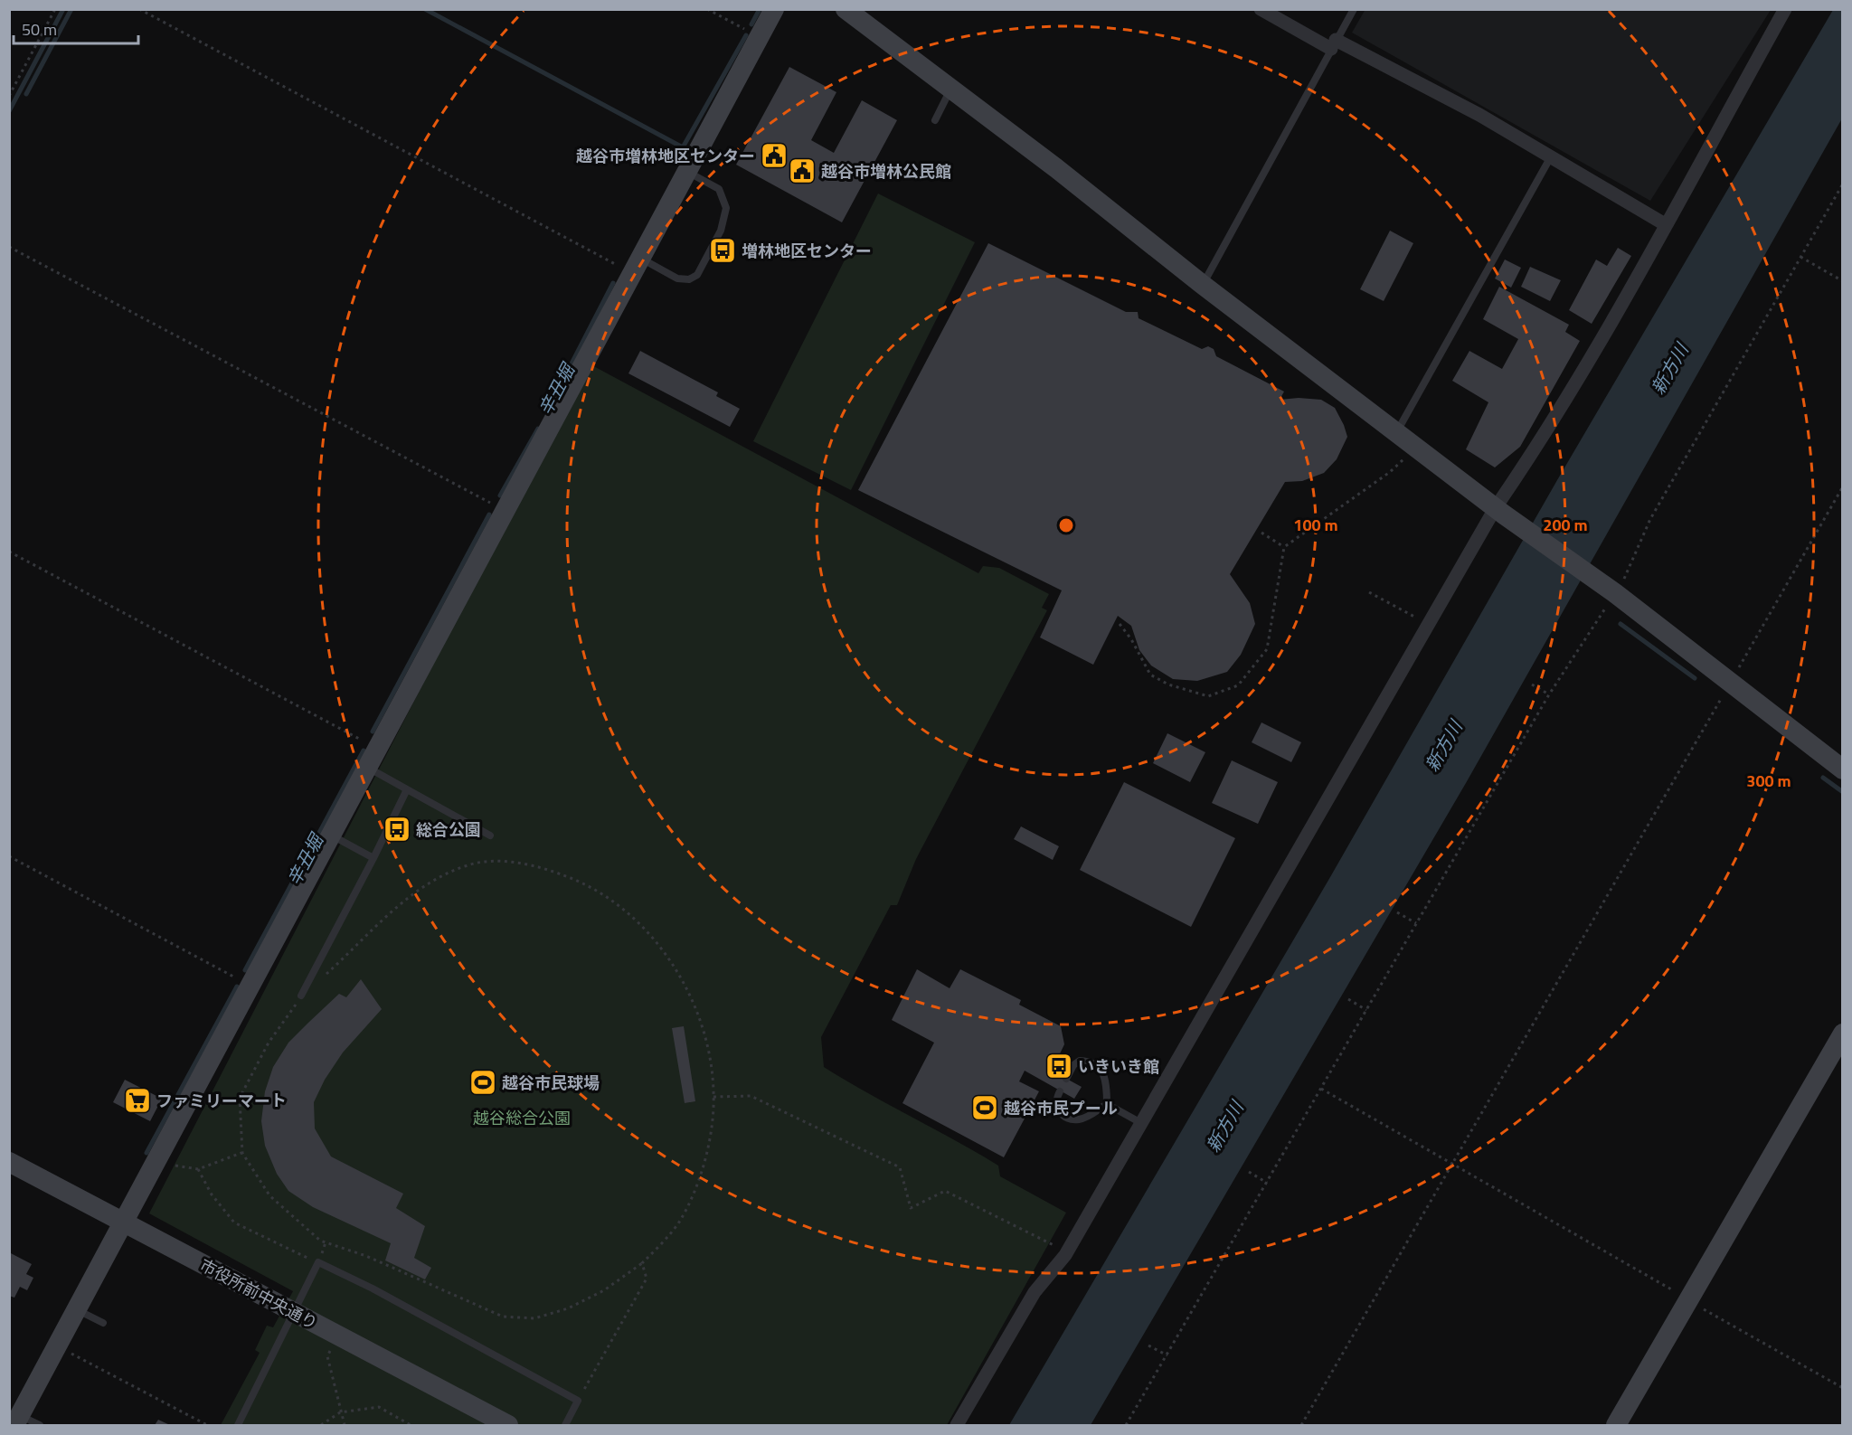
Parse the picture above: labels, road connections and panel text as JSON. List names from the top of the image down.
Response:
{
  "streets": {
    "street": ["市役所前中央通り"]
  },
  "water": ["新方川", "辛丑堀"],
  "parks": ["越谷総合公園"],
  "places": {
    "public building": ["越谷市増林地区センター", "越谷市増林公民館"],
    "bus stop": ["増林地区センター", "総合公園", "いきいき館"],
    "sports": ["越谷市民球場", "越谷市民プール"],
    "supermarket": ["ファミリーマート"]
  },
  "scale_bar": "50 m",
  "rings": ["100 m", "200 m", "300 m"]
}
